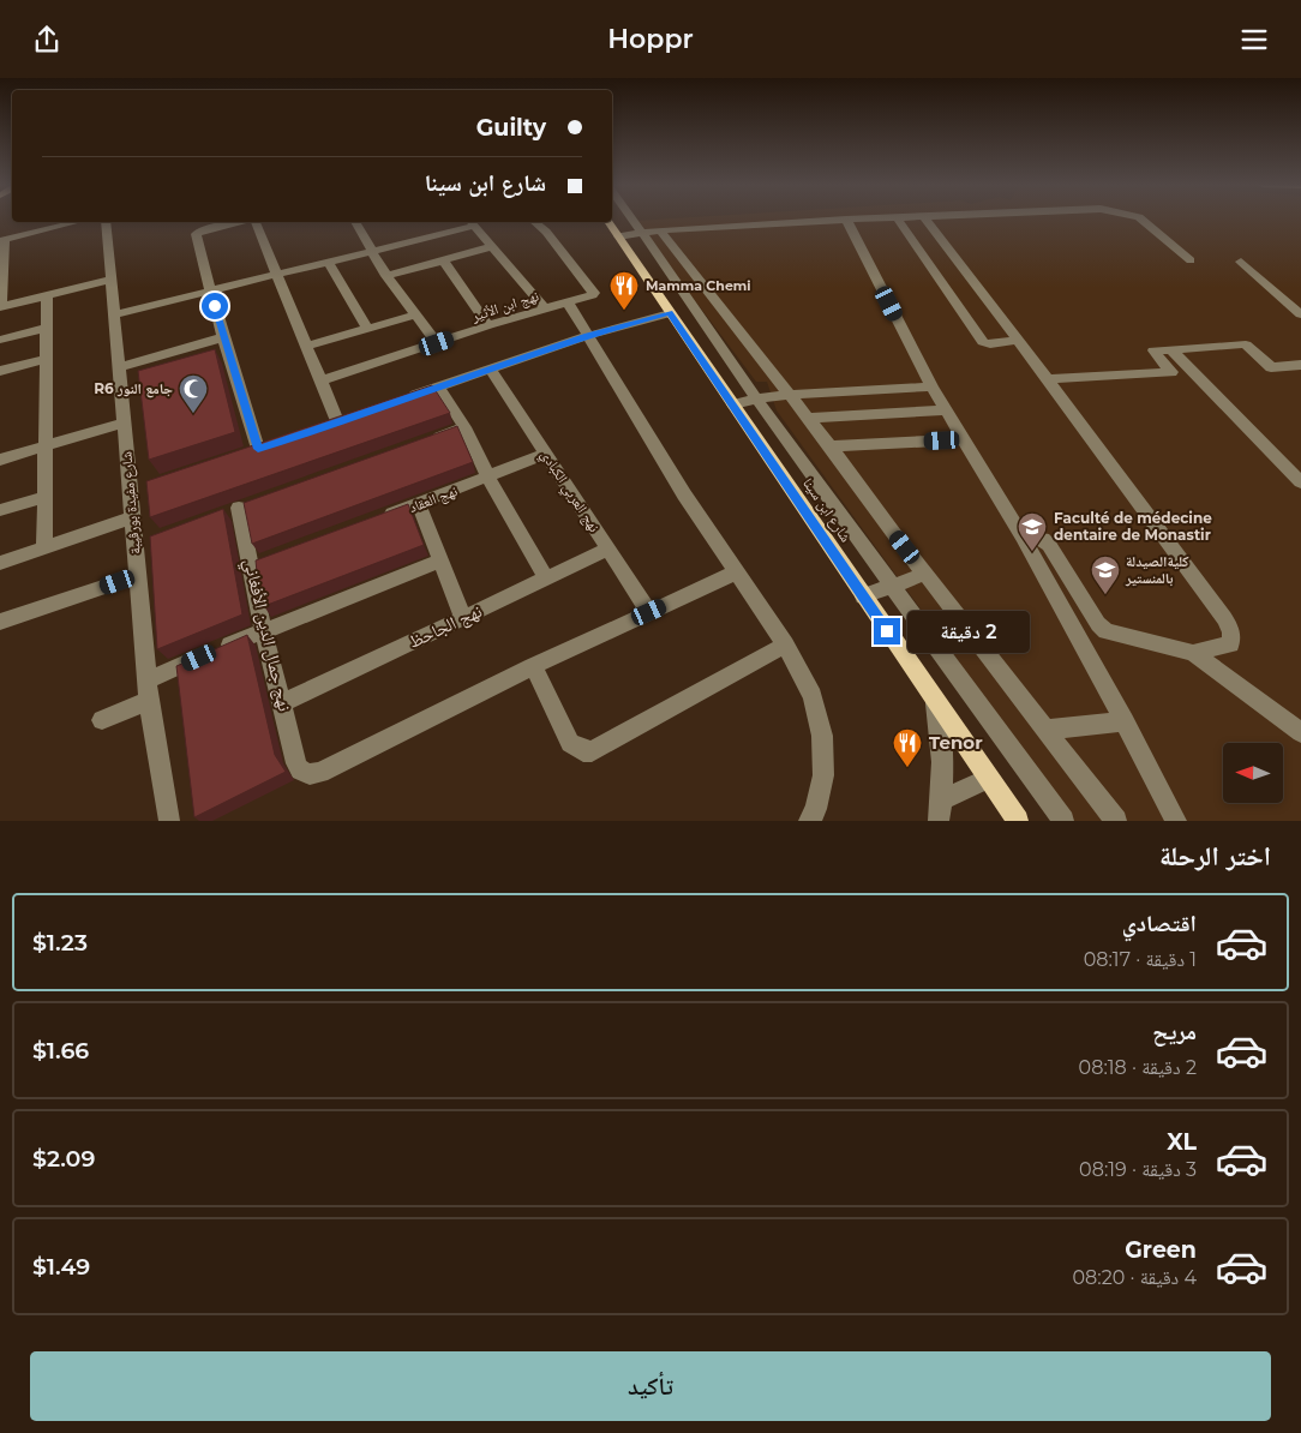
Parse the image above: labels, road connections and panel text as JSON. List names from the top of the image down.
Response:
{
  "streets": {
    "main road": ["شارع ابن سينا"],
    "street": [
      "نهج ابن الأثير",
      "نهج العربي الكبادي",
      "نهج العقاد",
      "شارع مفيدة بورڨيبة",
      "نهج الجاحظ",
      "نهج جمال الدين الأفغاني"
    ]
  },
  "crossings": [
    ["نهج العربي الكبادي", "نهج العقاد"],
    ["نهج العربي الكبادي", "نهج الجاحظ"],
    ["نهج الجاحظ", "نهج جمال الدين الأفغاني"]
  ],
  "places": {
    "restaurant": ["Mamma Chemi", "Tenor"],
    "mosque": ["R6 جامع النور"],
    "school or university": ["Faculté de médecine dentaire de Monastir", "كليةالصيدلة بالمنستير"]
  },
  "north": "left",
  "page": {
    "header": "Hoppr",
    "banner": ["Guilty", "شارع ابن سينا"],
    "bubble": "2 دقيقة",
    "heading": "اختر الرحلة",
    "list": [
      {
        "name": "اقتصادي",
        "note": "1 دقيقة · 08:17",
        "value": "$1.23"
      },
      {
        "name": "مريح",
        "note": "2 دقيقة · 08:18",
        "value": "$1.66"
      },
      {
        "name": "XL",
        "note": "3 دقيقة · 08:19",
        "value": "$2.09"
      },
      {
        "name": "Green",
        "note": "4 دقيقة · 08:20",
        "value": "$1.49"
      }
    ],
    "buttons": "تأكيد"
  }
}
